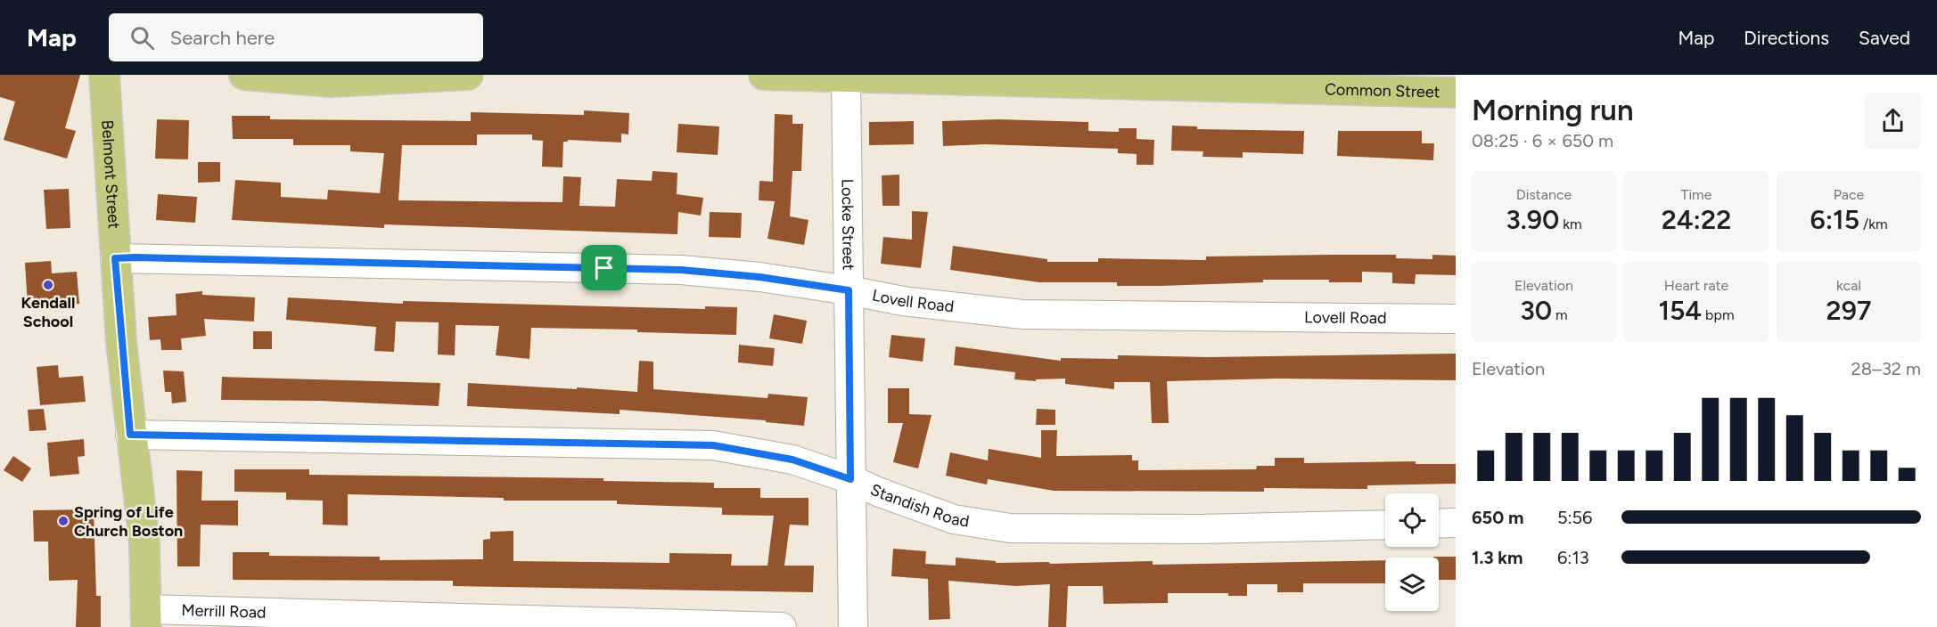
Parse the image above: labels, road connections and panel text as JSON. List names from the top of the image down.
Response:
{
  "streets": {
    "main road": ["Common Street", "Belmont Street"],
    "street": [
      "Locke Street",
      "Lovell Road",
      "Standish Road",
      "Merrill Road"
    ]
  },
  "crossings": [
    ["Common Street", "Locke Street"],
    ["Belmont Street", "Lovell Road"],
    ["Belmont Street", "Standish Road"],
    ["Belmont Street", "Merrill Road"],
    ["Locke Street", "Lovell Road"],
    ["Locke Street", "Standish Road"]
  ],
  "places": ["Kendall School", "Spring of Life Church Boston"],
  "page": {
    "header": "Map",
    "search": "Search here",
    "nav": ["Map", "Directions", "Saved"],
    "heading": ["Morning run", "08:25 · 6 × 650 m"],
    "stats": [
      ["Distance", "3.90 km"],
      ["Time", "24:22"],
      ["Pace", "6:15 /km"],
      ["Elevation", "30 m"],
      ["Heart rate", "154 bpm"],
      ["kcal", "297"]
    ],
    "chart": ["Elevation", "28–32 m"],
    "list": [
      {
        "name": "650 m",
        "note": "5:56"
      },
      {
        "name": "1.3 km",
        "note": "6:13"
      }
    ]
  }
}
